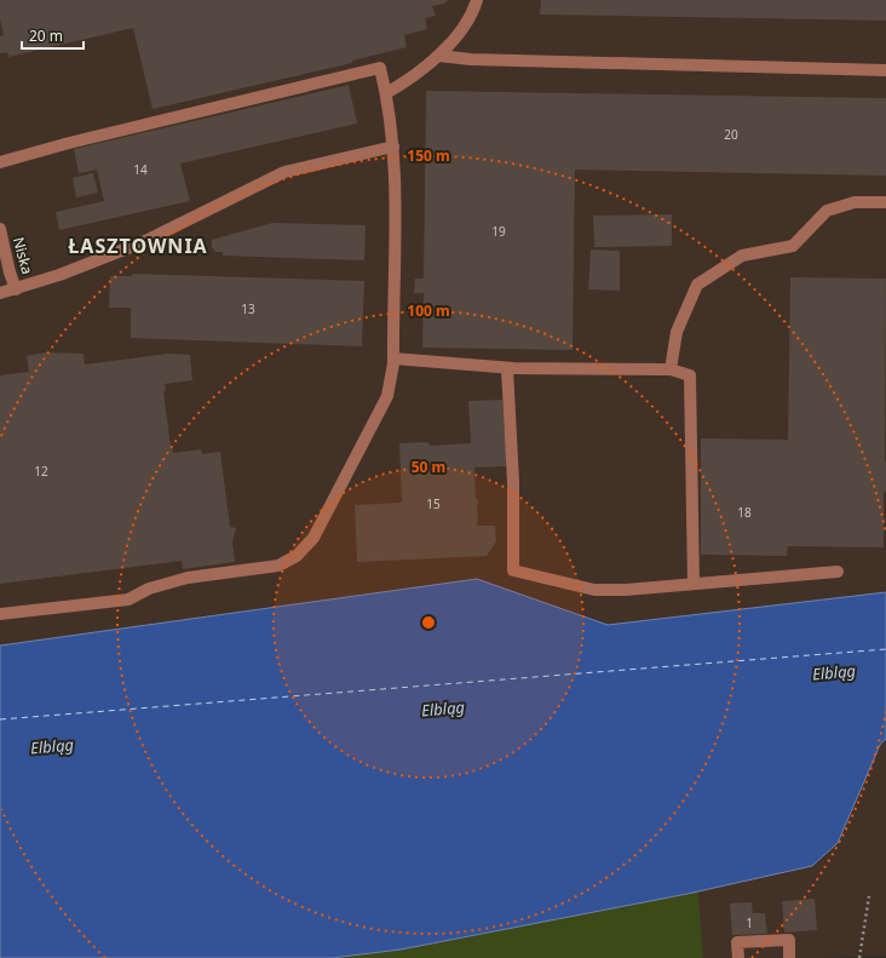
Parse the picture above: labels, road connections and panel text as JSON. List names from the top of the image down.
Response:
{
  "streets": {
    "street": ["Niska"]
  },
  "districts": ["ŁASZTOWNIA"],
  "water": ["Elbląg"],
  "house_numbers": [
    "20",
    "14",
    "19",
    "13",
    "12",
    "15",
    "18",
    "1"
  ],
  "scale_bar": "20 m",
  "rings": ["150 m", "100 m", "50 m"]
}
